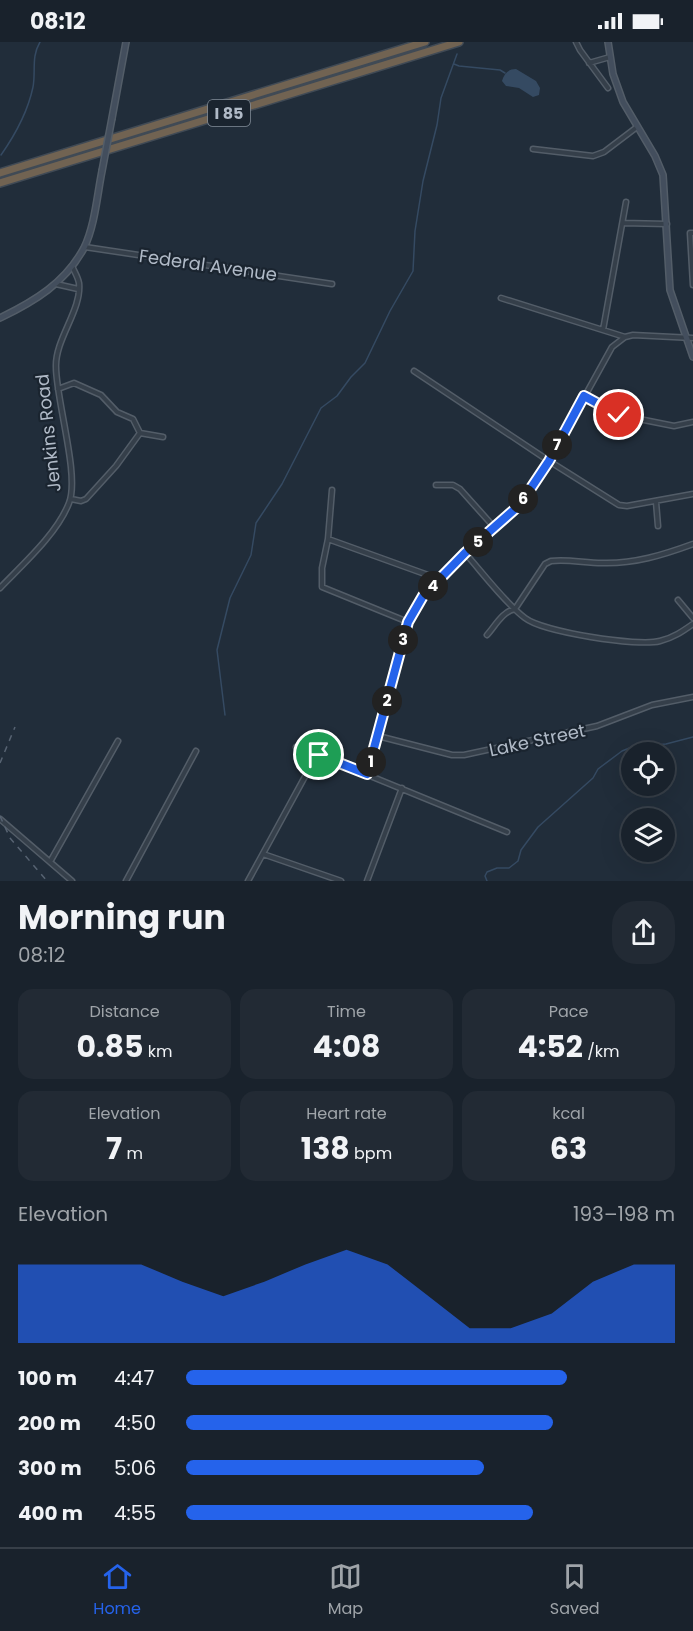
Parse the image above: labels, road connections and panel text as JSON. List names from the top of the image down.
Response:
{
  "streets": {
    "highway": ["I 85"],
    "street": ["Federal Avenue", "Jenkins Road", "Lake Street"]
  },
  "page": {
    "status": "08:12",
    "pins": [
      "7",
      "6",
      "5",
      "4",
      "3",
      "2",
      "1"
    ],
    "heading": ["Morning run", "08:12"],
    "stats": [
      ["Distance", "0.85 km"],
      ["Time", "4:08"],
      ["Pace", "4:52 /km"],
      ["Elevation", "7 m"],
      ["Heart rate", "138 bpm"],
      ["kcal", "63"]
    ],
    "chart": ["Elevation", "193–198 m"],
    "list": [
      {
        "name": "100 m",
        "note": "4:47"
      },
      {
        "name": "200 m",
        "note": "4:50"
      },
      {
        "name": "300 m",
        "note": "5:06"
      },
      {
        "name": "400 m",
        "note": "4:55"
      }
    ],
    "tabs": ["Home", "Map", "Saved"]
  }
}
